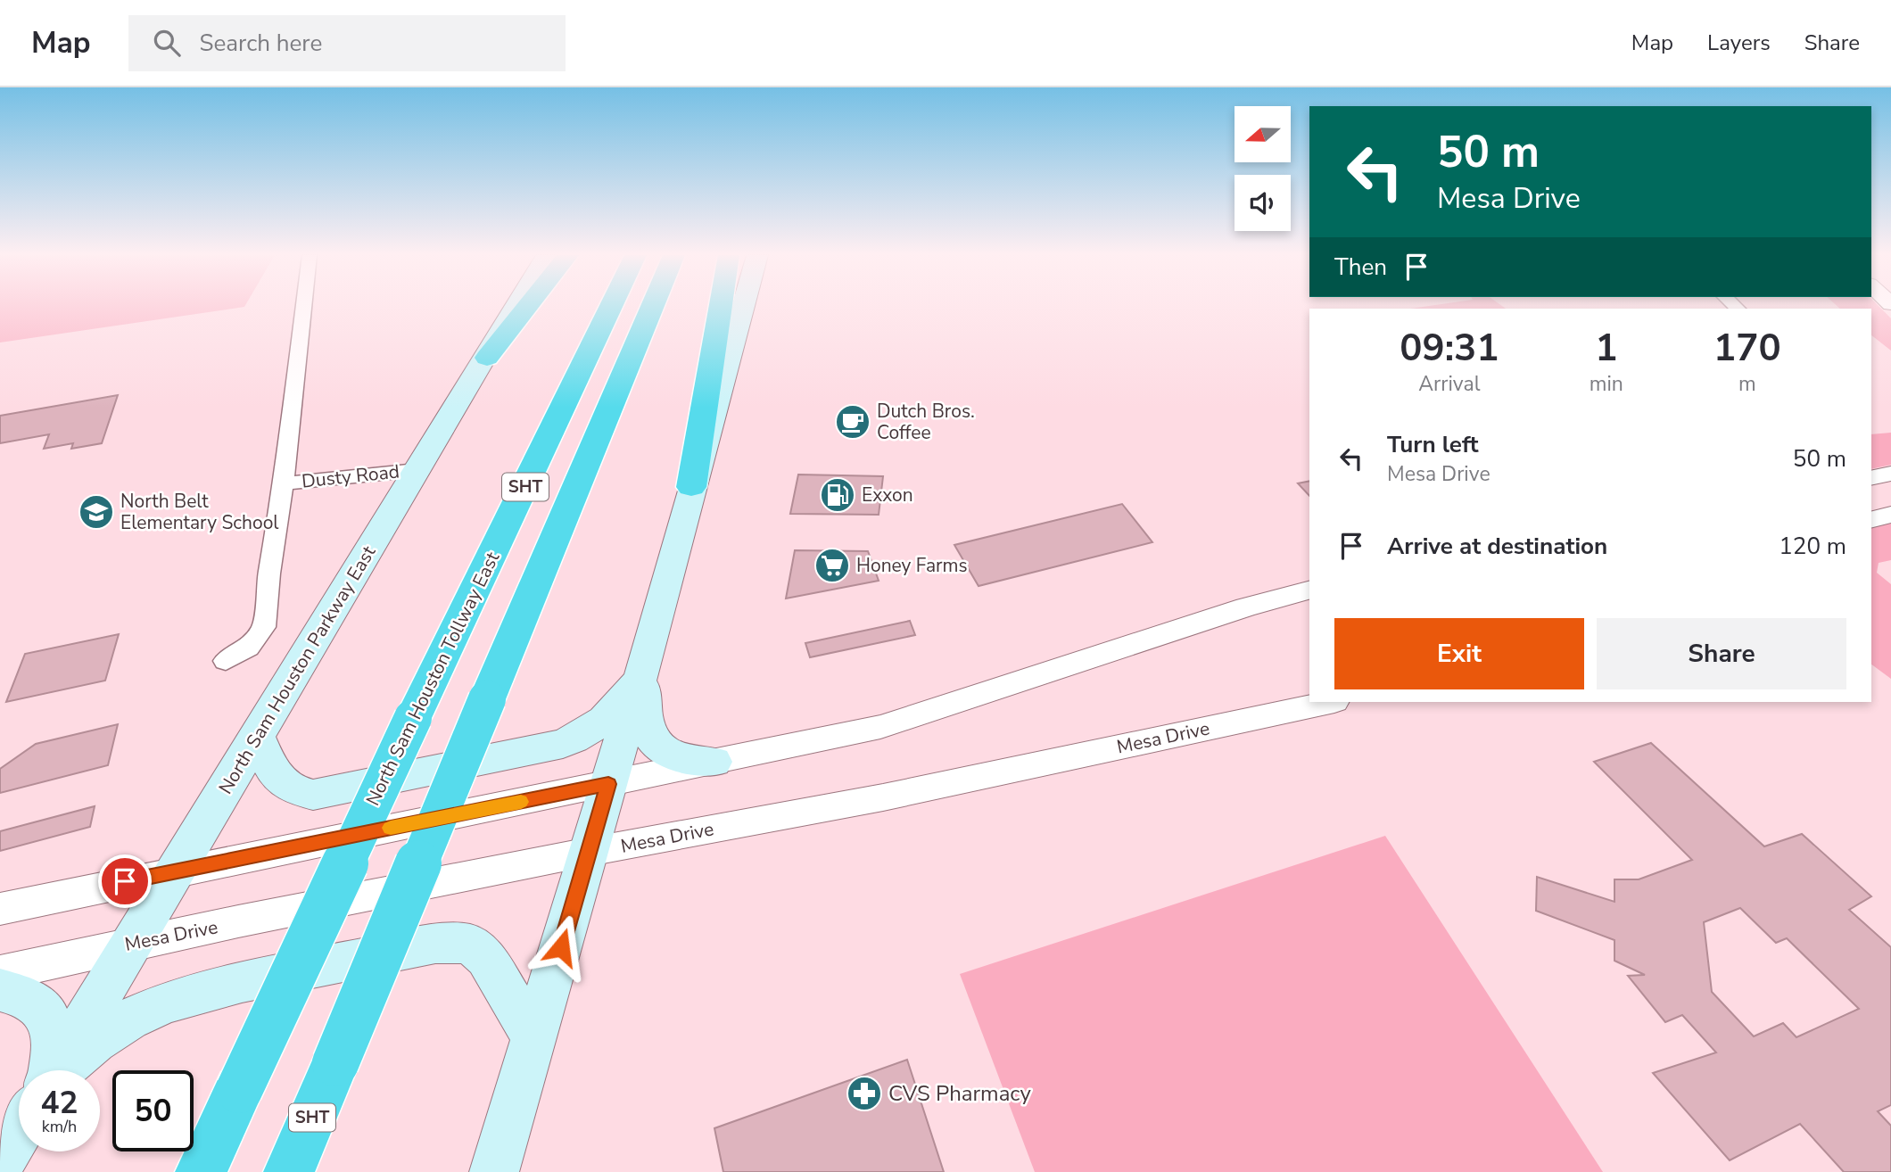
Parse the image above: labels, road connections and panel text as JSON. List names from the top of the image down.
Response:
{
  "streets": {
    "highway": ["SHT", "North Sam Houston Tollway East"],
    "main road": ["North Sam Houston Parkway East"],
    "street": ["Dusty Road", "Mesa Drive"]
  },
  "crossings": [
    ["Dusty Road", "North Sam Houston Parkway East"],
    ["North Sam Houston Parkway East", "Mesa Drive"]
  ],
  "places": {
    "cafe": ["Dutch Bros. Coffee"],
    "fuel station": ["Exxon"],
    "school or university": ["North Belt Elementary School"],
    "supermarket": ["Honey Farms"],
    "pharmacy": ["CVS Pharmacy"]
  },
  "north": "left",
  "page": {
    "header": "Map",
    "search": "Search here",
    "nav": ["Map", "Layers", "Share"],
    "turn": ["50 m", "Mesa Drive"],
    "then": "Then",
    "eta": [
      "09:31",
      "Arrival",
      "1",
      "min",
      "170",
      "m"
    ],
    "list": [
      {
        "name": "Turn left",
        "note": "Mesa Drive",
        "value": "50 m"
      },
      {
        "name": "Arrive at destination",
        "value": "120 m"
      }
    ],
    "buttons": ["Exit", "Share"],
    "speed": "42 km/h",
    "limit": "50"
  }
}
